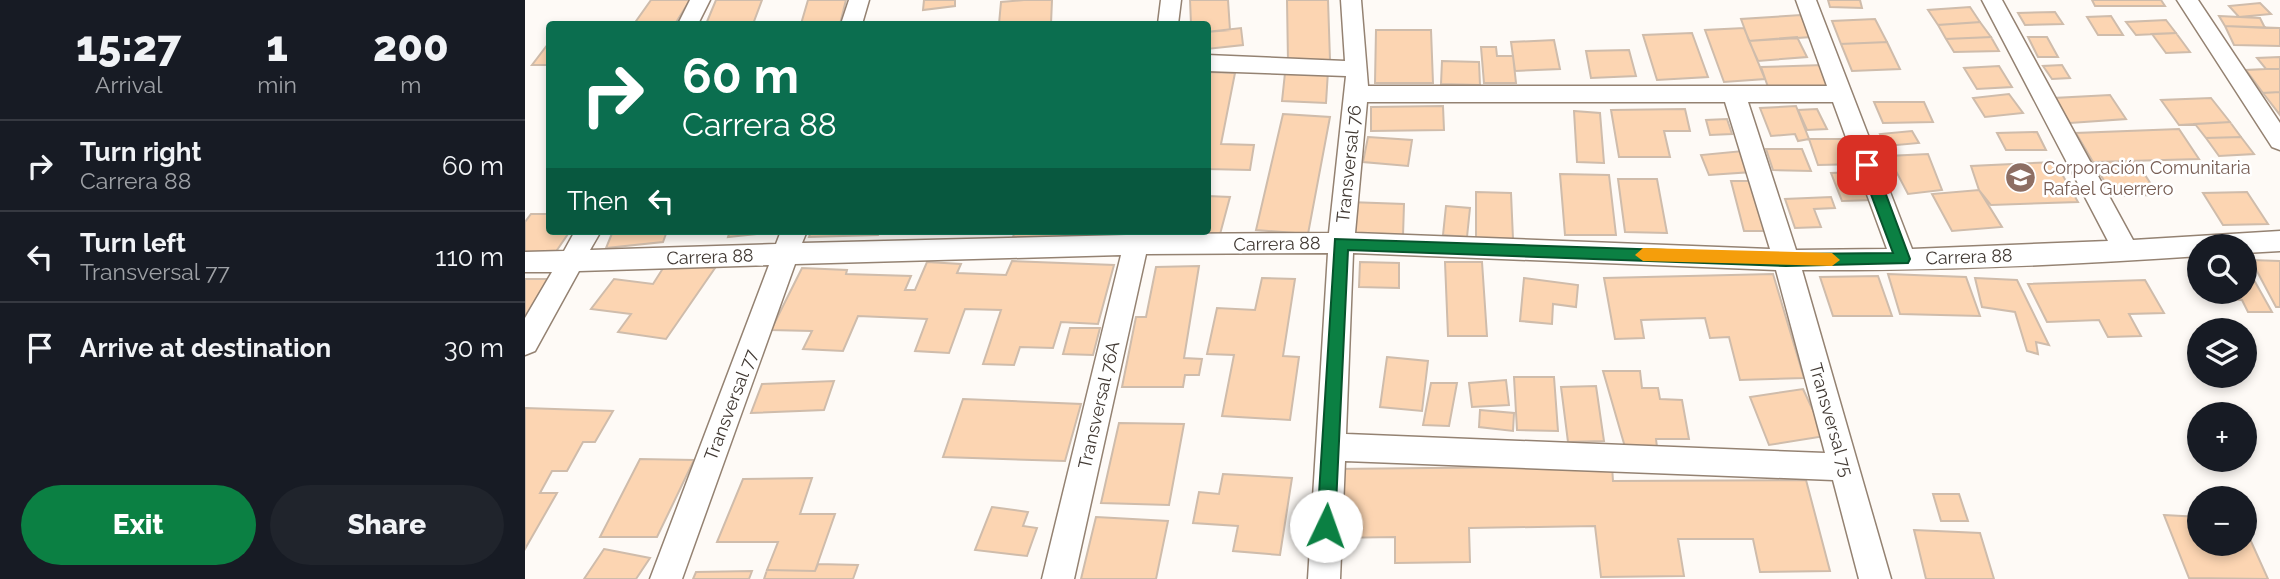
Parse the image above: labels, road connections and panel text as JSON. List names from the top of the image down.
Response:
{
  "streets": {
    "street": [
      "Transversal 76",
      "Carrera 88",
      "Transversal 77",
      "Transversal 76A",
      "Transversal 75"
    ]
  },
  "crossings": [
    ["Transversal 76", "Carrera 88"],
    ["Carrera 88", "Transversal 77"],
    ["Carrera 88", "Transversal 76A"],
    ["Carrera 88", "Transversal 75"]
  ],
  "places": {
    "school or university": ["Corporación Comunitaria Rafael Guerrero"]
  },
  "page": {
    "eta": [
      "15:27",
      "Arrival",
      "1",
      "min",
      "200",
      "m"
    ],
    "turn": ["60 m", "Carrera 88"],
    "list": [
      {
        "name": "Turn right",
        "note": "Carrera 88",
        "value": "60 m"
      },
      {
        "name": "Turn left",
        "note": "Transversal 77",
        "value": "110 m"
      },
      {
        "name": "Arrive at destination",
        "value": "30 m"
      }
    ],
    "then": "Then",
    "map_buttons": ["+", "−"],
    "buttons": ["Exit", "Share"]
  }
}
